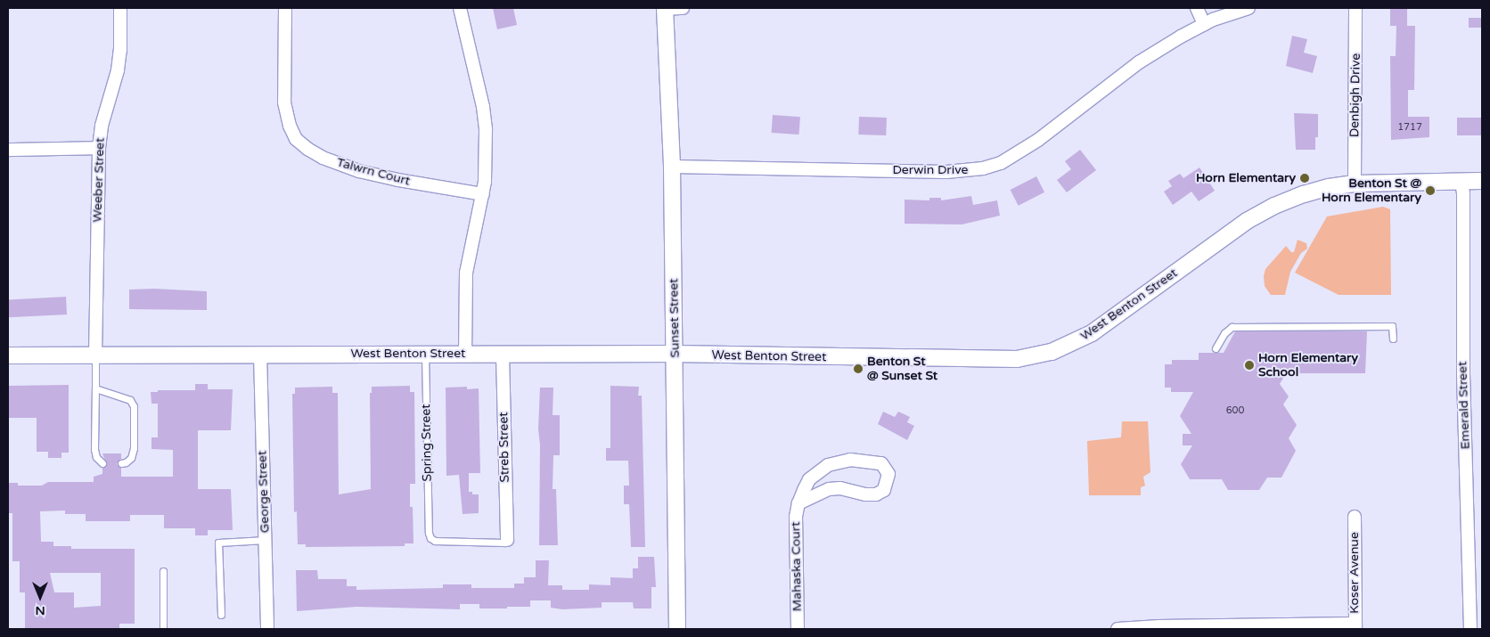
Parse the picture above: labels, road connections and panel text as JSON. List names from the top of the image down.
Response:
{
  "streets": {
    "street": [
      "Denbigh Drive",
      "Derwin Drive",
      "Talwrn Court",
      "Weeber Street",
      "West Benton Street",
      "Sunset Street",
      "Emerald Street",
      "Streb Street",
      "George Street",
      "Mahaska Court",
      "Koser Avenue"
    ],
    "lane": ["Spring Street"]
  },
  "crossings": [
    ["Denbigh Drive", "West Benton Street"],
    ["Derwin Drive", "Sunset Street"],
    ["Weeber Street", "West Benton Street"],
    ["West Benton Street", "Sunset Street"],
    ["West Benton Street", "Emerald Street"],
    ["West Benton Street", "Spring Street"],
    ["West Benton Street", "Streb Street"],
    ["West Benton Street", "George Street"],
    ["Spring Street", "Streb Street"]
  ],
  "places": [
    "Horn Elementary",
    "Benton St @ Horn Elementary",
    "Horn Elementary School",
    "Benton St @ Sunset St"
  ],
  "house_numbers": ["1717", "600"],
  "north": "bottom"
}
